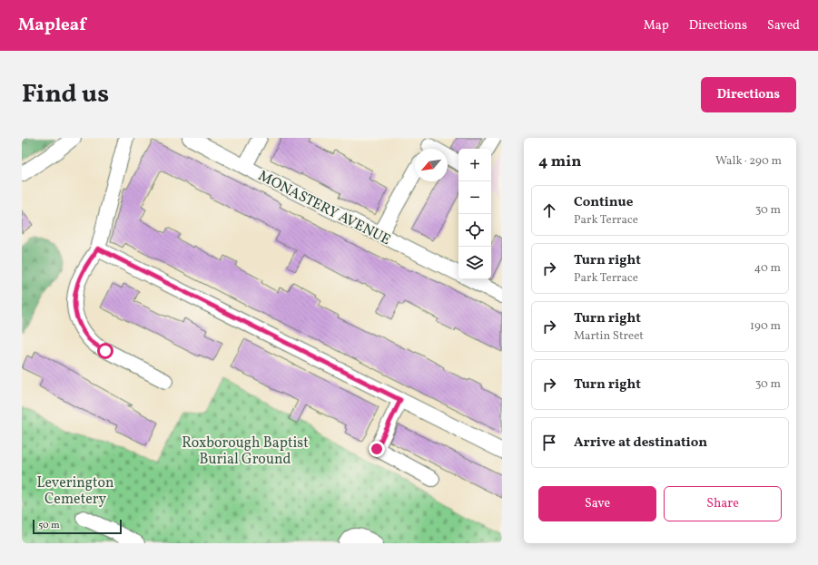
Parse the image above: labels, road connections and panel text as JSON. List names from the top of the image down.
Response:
{
  "streets": {
    "street": ["MONASTERY AVENUE"]
  },
  "parks": ["Roxborough Baptist Burial Ground", "Leverington Cemetery"],
  "scale_bar": "50 m",
  "north": "bottom left",
  "page": {
    "header": "Mapleaf",
    "nav": ["Map", "Directions", "Saved"],
    "title": "Find us",
    "buttons": [
      "Directions",
      ["Save", "Share"]
    ],
    "heading": ["4 min", "Walk · 290 m"],
    "map_buttons": ["+", "−"],
    "list": [
      ["Continue", "Park Terrace", "30 m"],
      ["Turn right", "Park Terrace", "40 m"],
      ["Turn right", "Martin Street", "190 m"],
      ["Turn right", "30 m"],
      "Arrive at destination"
    ],
    "scale": "50 m"
  }
}
